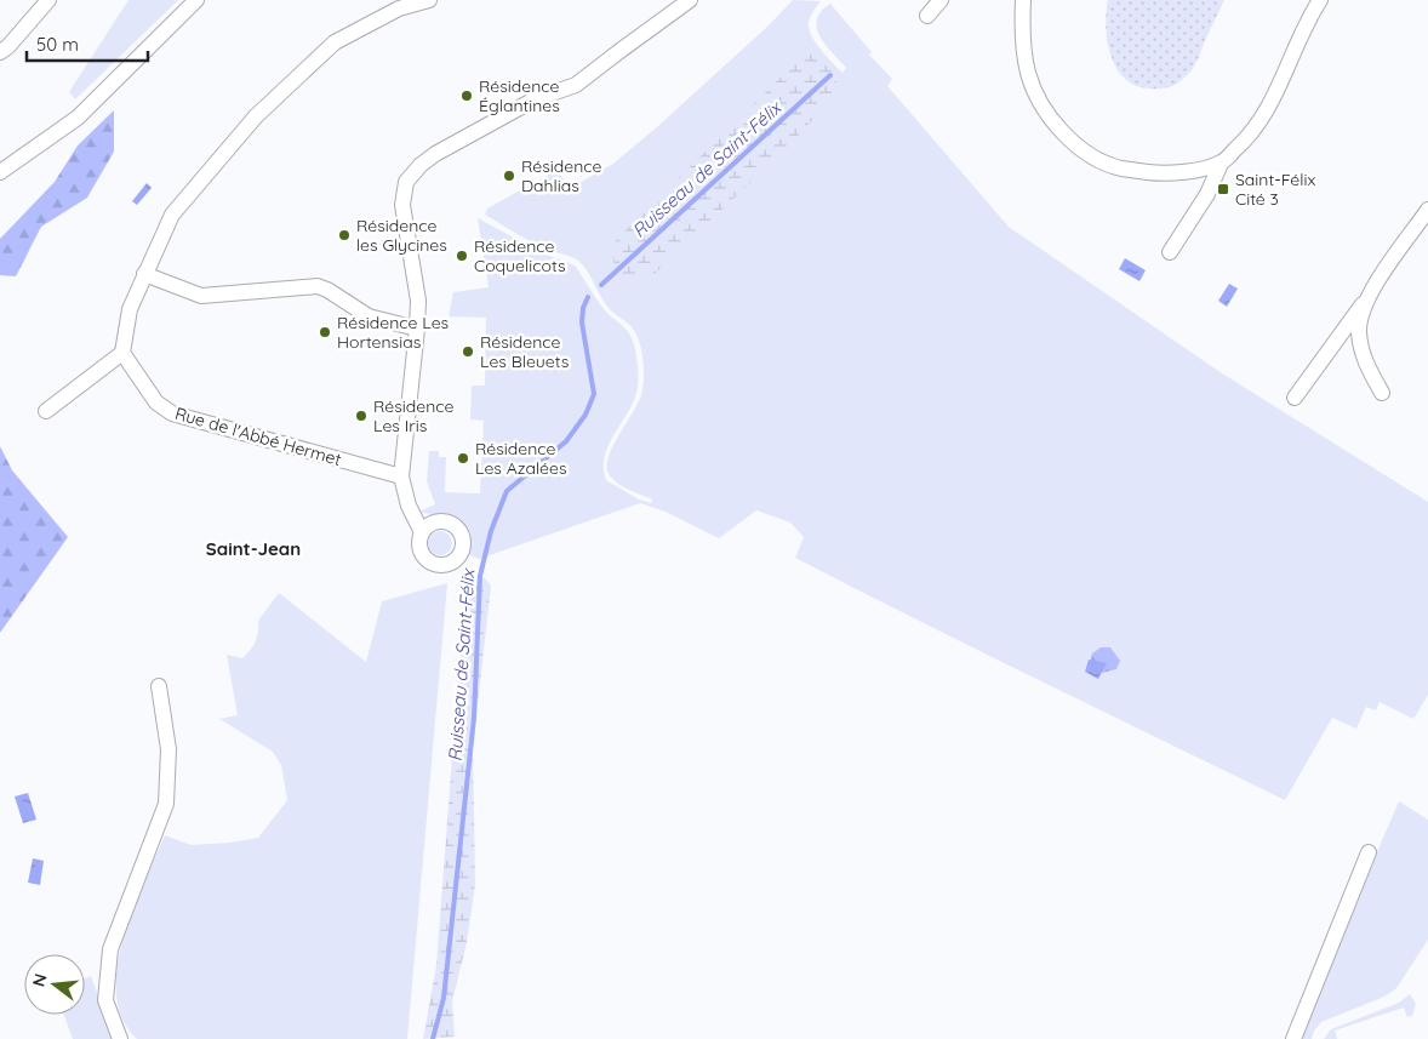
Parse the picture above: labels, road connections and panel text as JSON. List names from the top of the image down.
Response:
{
  "streets": {
    "street": ["Rue de l'Abbé Hermet"]
  },
  "districts": ["Saint-Jean"],
  "water": ["Ruisseau de Saint-Félix"],
  "places": {
    "other": [
      "Résidence Églantines",
      "Résidence Dahlias",
      "Résidence les Glycines",
      "Résidence Coquelicots",
      "Résidence Les Hortensias",
      "Résidence Les Bleuets",
      "Résidence Les Iris",
      "Résidence Les Azalées"
    ],
    "transit": ["Saint-Félix Cité 3"]
  },
  "scale_bar": "50 m",
  "north": "left"
}
